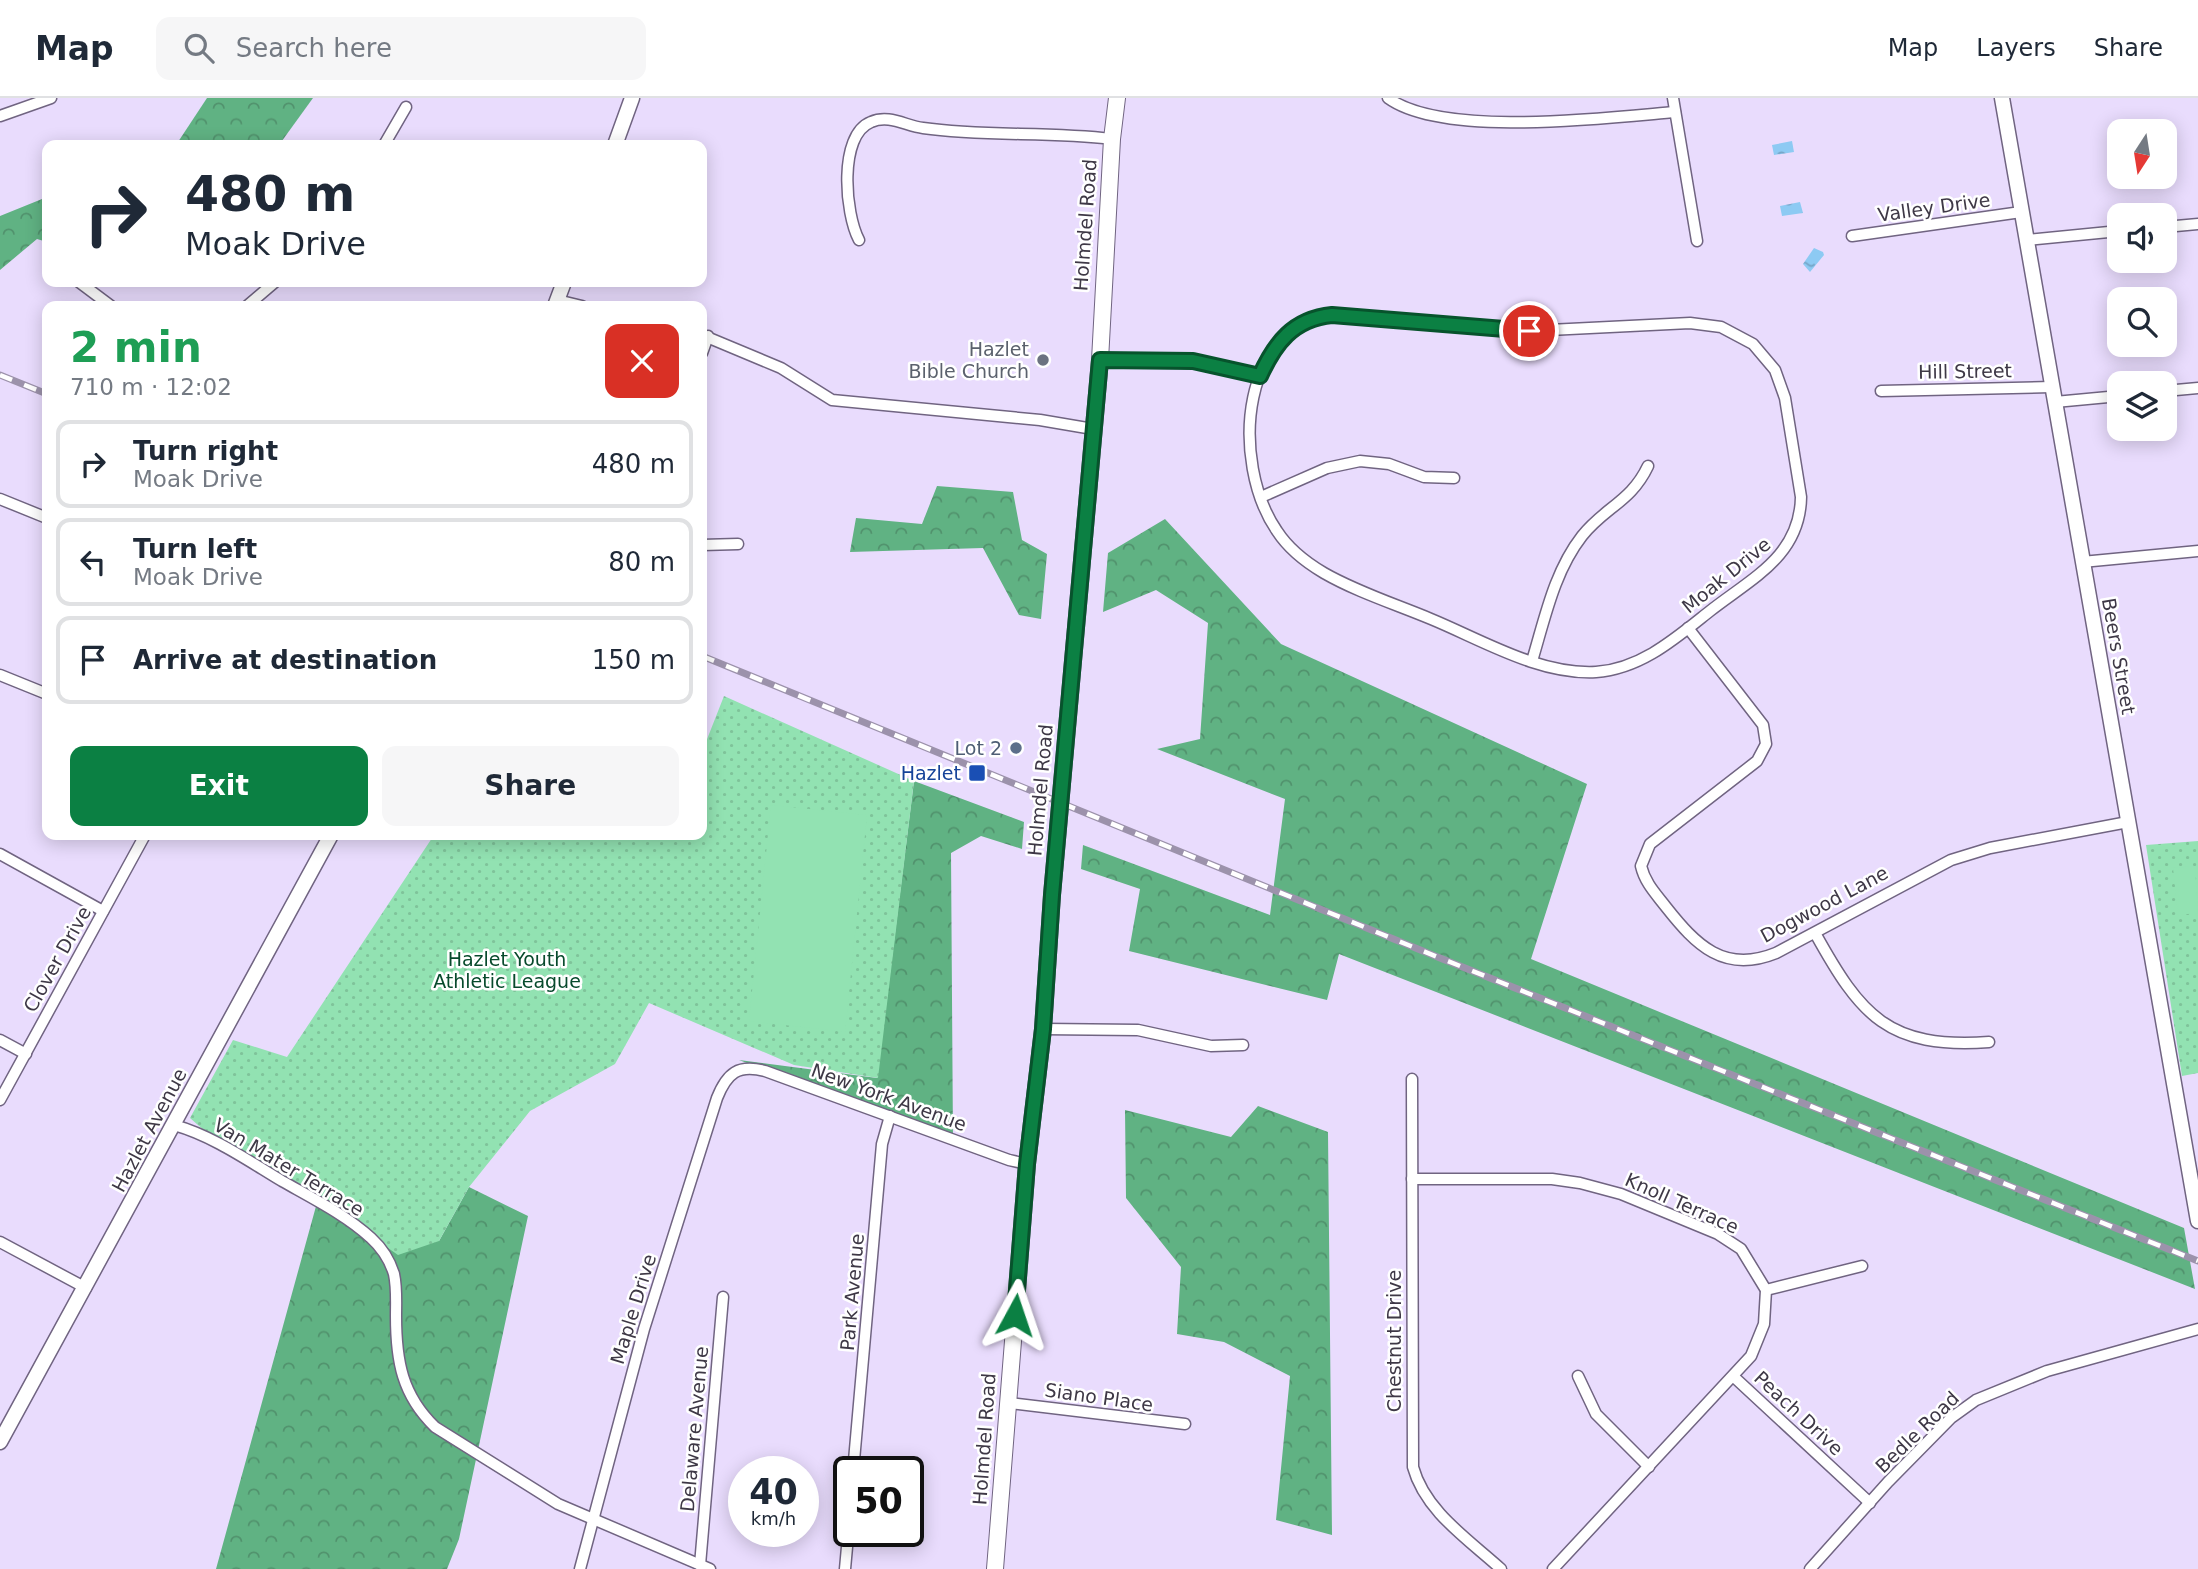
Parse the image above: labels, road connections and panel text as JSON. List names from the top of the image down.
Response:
{
  "streets": {
    "main road": ["Holmdel Road"],
    "street": [
      "Valley Drive",
      "Hill Street",
      "Moak Drive",
      "Beers Street",
      "Dogwood Lane",
      "Clover Drive",
      "New York Avenue",
      "Hazlet Avenue",
      "Van Mater Terrace",
      "Knoll Terrace",
      "Park Avenue",
      "Maple Drive",
      "Chestnut Drive",
      "Siano Place",
      "Peach Drive",
      "Delaware Avenue",
      "Bedle Road"
    ]
  },
  "crossings": [
    ["Valley Drive", "Beers Street"],
    ["Holmdel Road", "New York Avenue"],
    ["Holmdel Road", "Siano Place"],
    ["Hill Street", "Beers Street"],
    ["Moak Drive", "Dogwood Lane"],
    ["Beers Street", "Dogwood Lane"],
    ["New York Avenue", "Park Avenue"],
    ["New York Avenue", "Maple Drive"],
    ["Hazlet Avenue", "Van Mater Terrace"],
    ["Van Mater Terrace", "Maple Drive"],
    ["Van Mater Terrace", "Delaware Avenue"],
    ["Knoll Terrace", "Chestnut Drive"],
    ["Peach Drive", "Bedle Road"]
  ],
  "parks": ["Hazlet Youth Athletic League"],
  "places": {
    "other": ["Hazlet Bible Church", "Lot 2"],
    "transit": ["Hazlet"]
  },
  "north": "bottom",
  "page": {
    "header": "Map",
    "search": "Search here",
    "nav": ["Map", "Layers", "Share"],
    "turn": ["480 m", "Moak Drive"],
    "heading": ["2 min", "710 m · 12:02"],
    "list": [
      {
        "name": "Turn right",
        "note": "Moak Drive",
        "value": "480 m"
      },
      {
        "name": "Turn left",
        "note": "Moak Drive",
        "value": "80 m"
      },
      {
        "name": "Arrive at destination",
        "value": "150 m"
      }
    ],
    "buttons": ["Exit", "Share"],
    "speed": "40 km/h",
    "limit": "50"
  }
}
